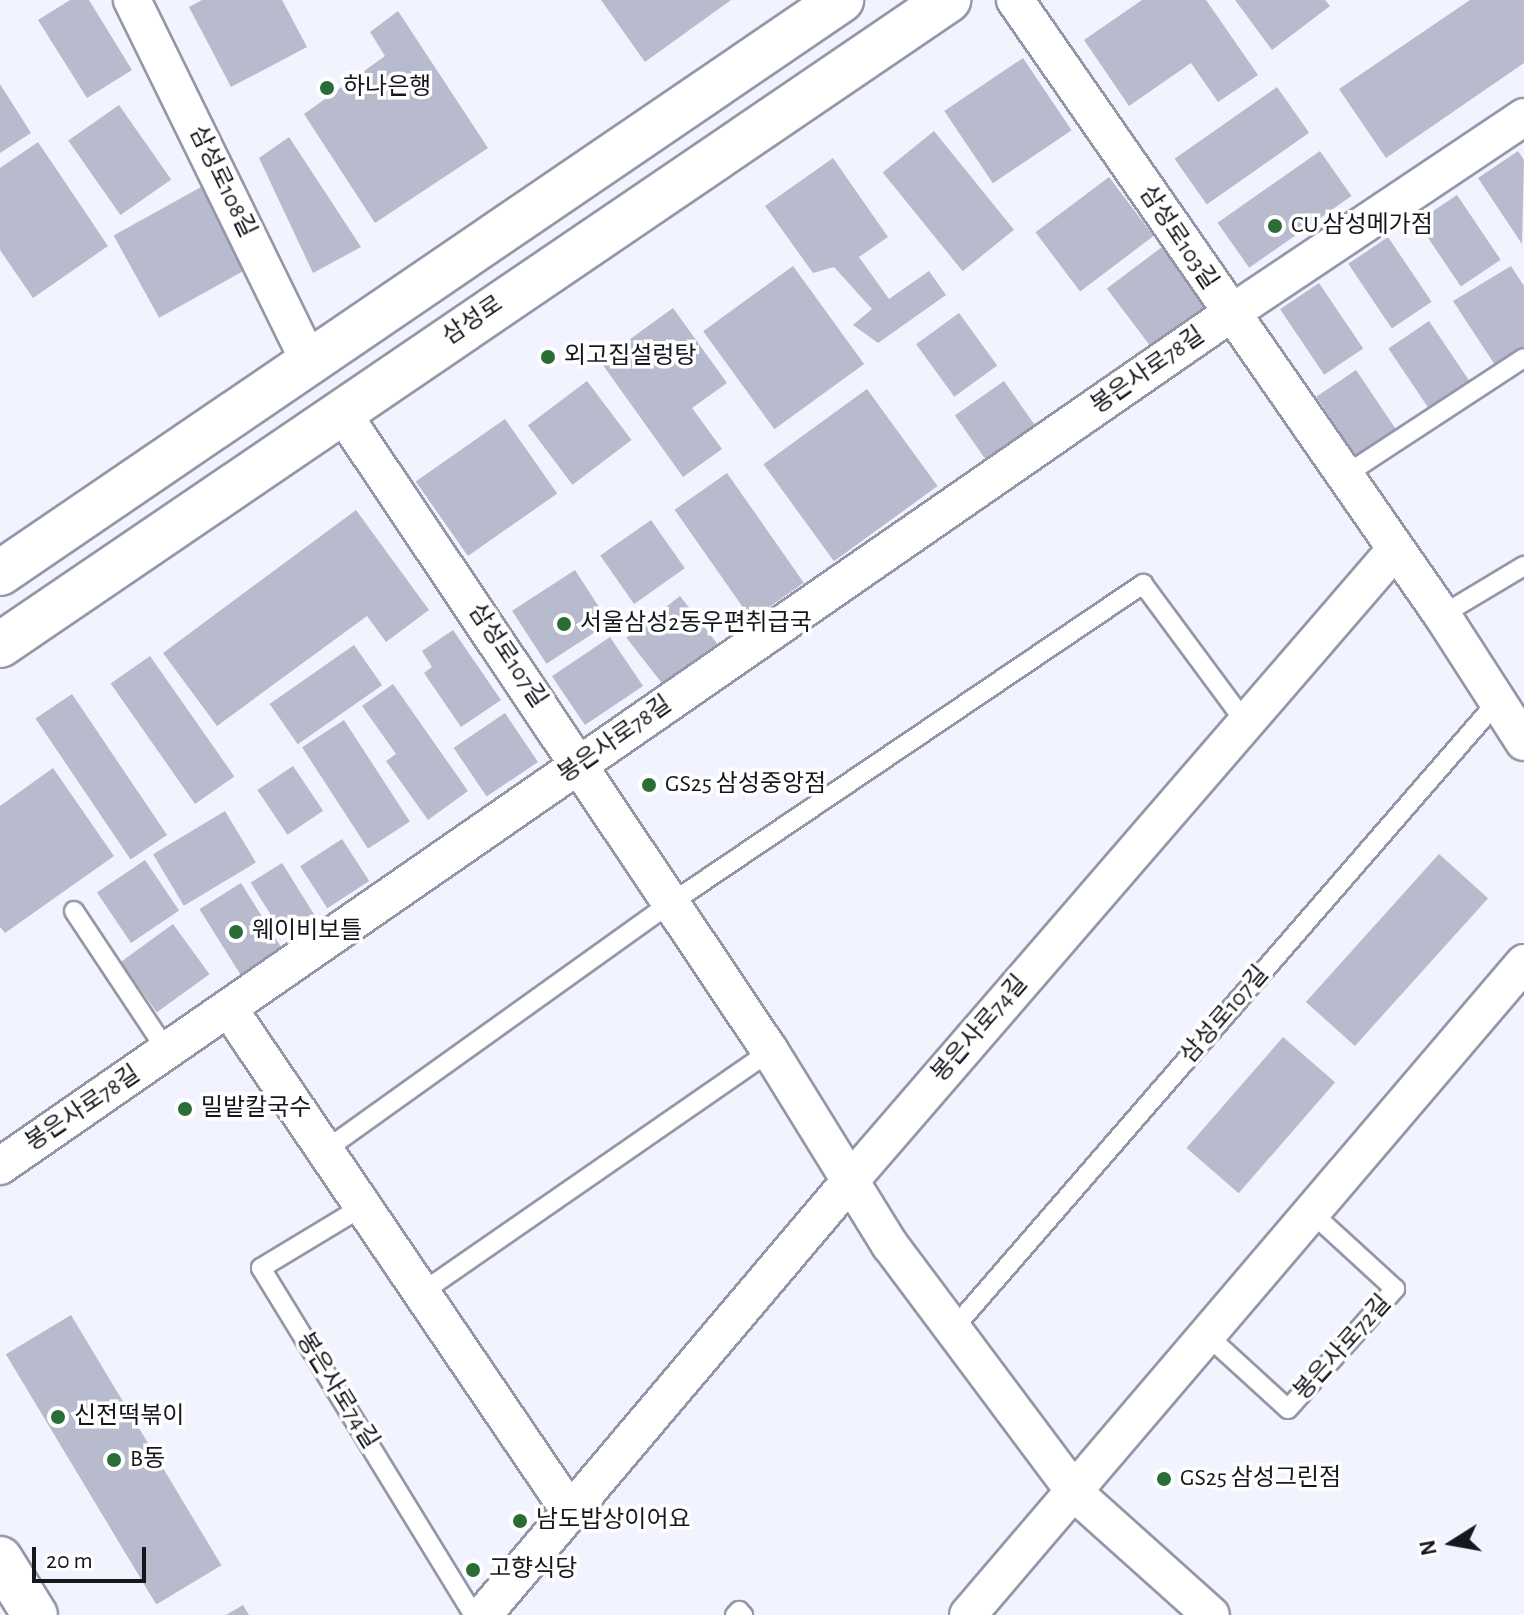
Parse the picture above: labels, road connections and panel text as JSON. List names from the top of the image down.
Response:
{
  "streets": {
    "main road": ["삼성로"],
    "street": [
      "삼성로108길",
      "삼성로103길",
      "봉은사로78길",
      "삼성로107길",
      "봉은사로74길"
    ],
    "lane": ["봉은사로72길"]
  },
  "crossings": [
    ["삼성로103길", "봉은사로78길"],
    ["삼성로103길", "삼성로107길"],
    ["삼성로103길", "봉은사로74길"],
    ["삼성로", "삼성로107길"],
    ["봉은사로78길", "삼성로107길"],
    ["삼성로107길", "봉은사로74길"]
  ],
  "places": [
    "하나은행",
    "CU 삼성메가점",
    "외고집설렁탕",
    "서울삼성2동우편취급국",
    "GS25 삼성중앙점",
    "웨이비보틀",
    "밀밭칼국수",
    "신전떡볶이",
    "B동",
    "GS25 삼성그린점",
    "남도밥상이어요",
    "고향식당"
  ],
  "scale_bar": "20 m",
  "north": "left"
}
